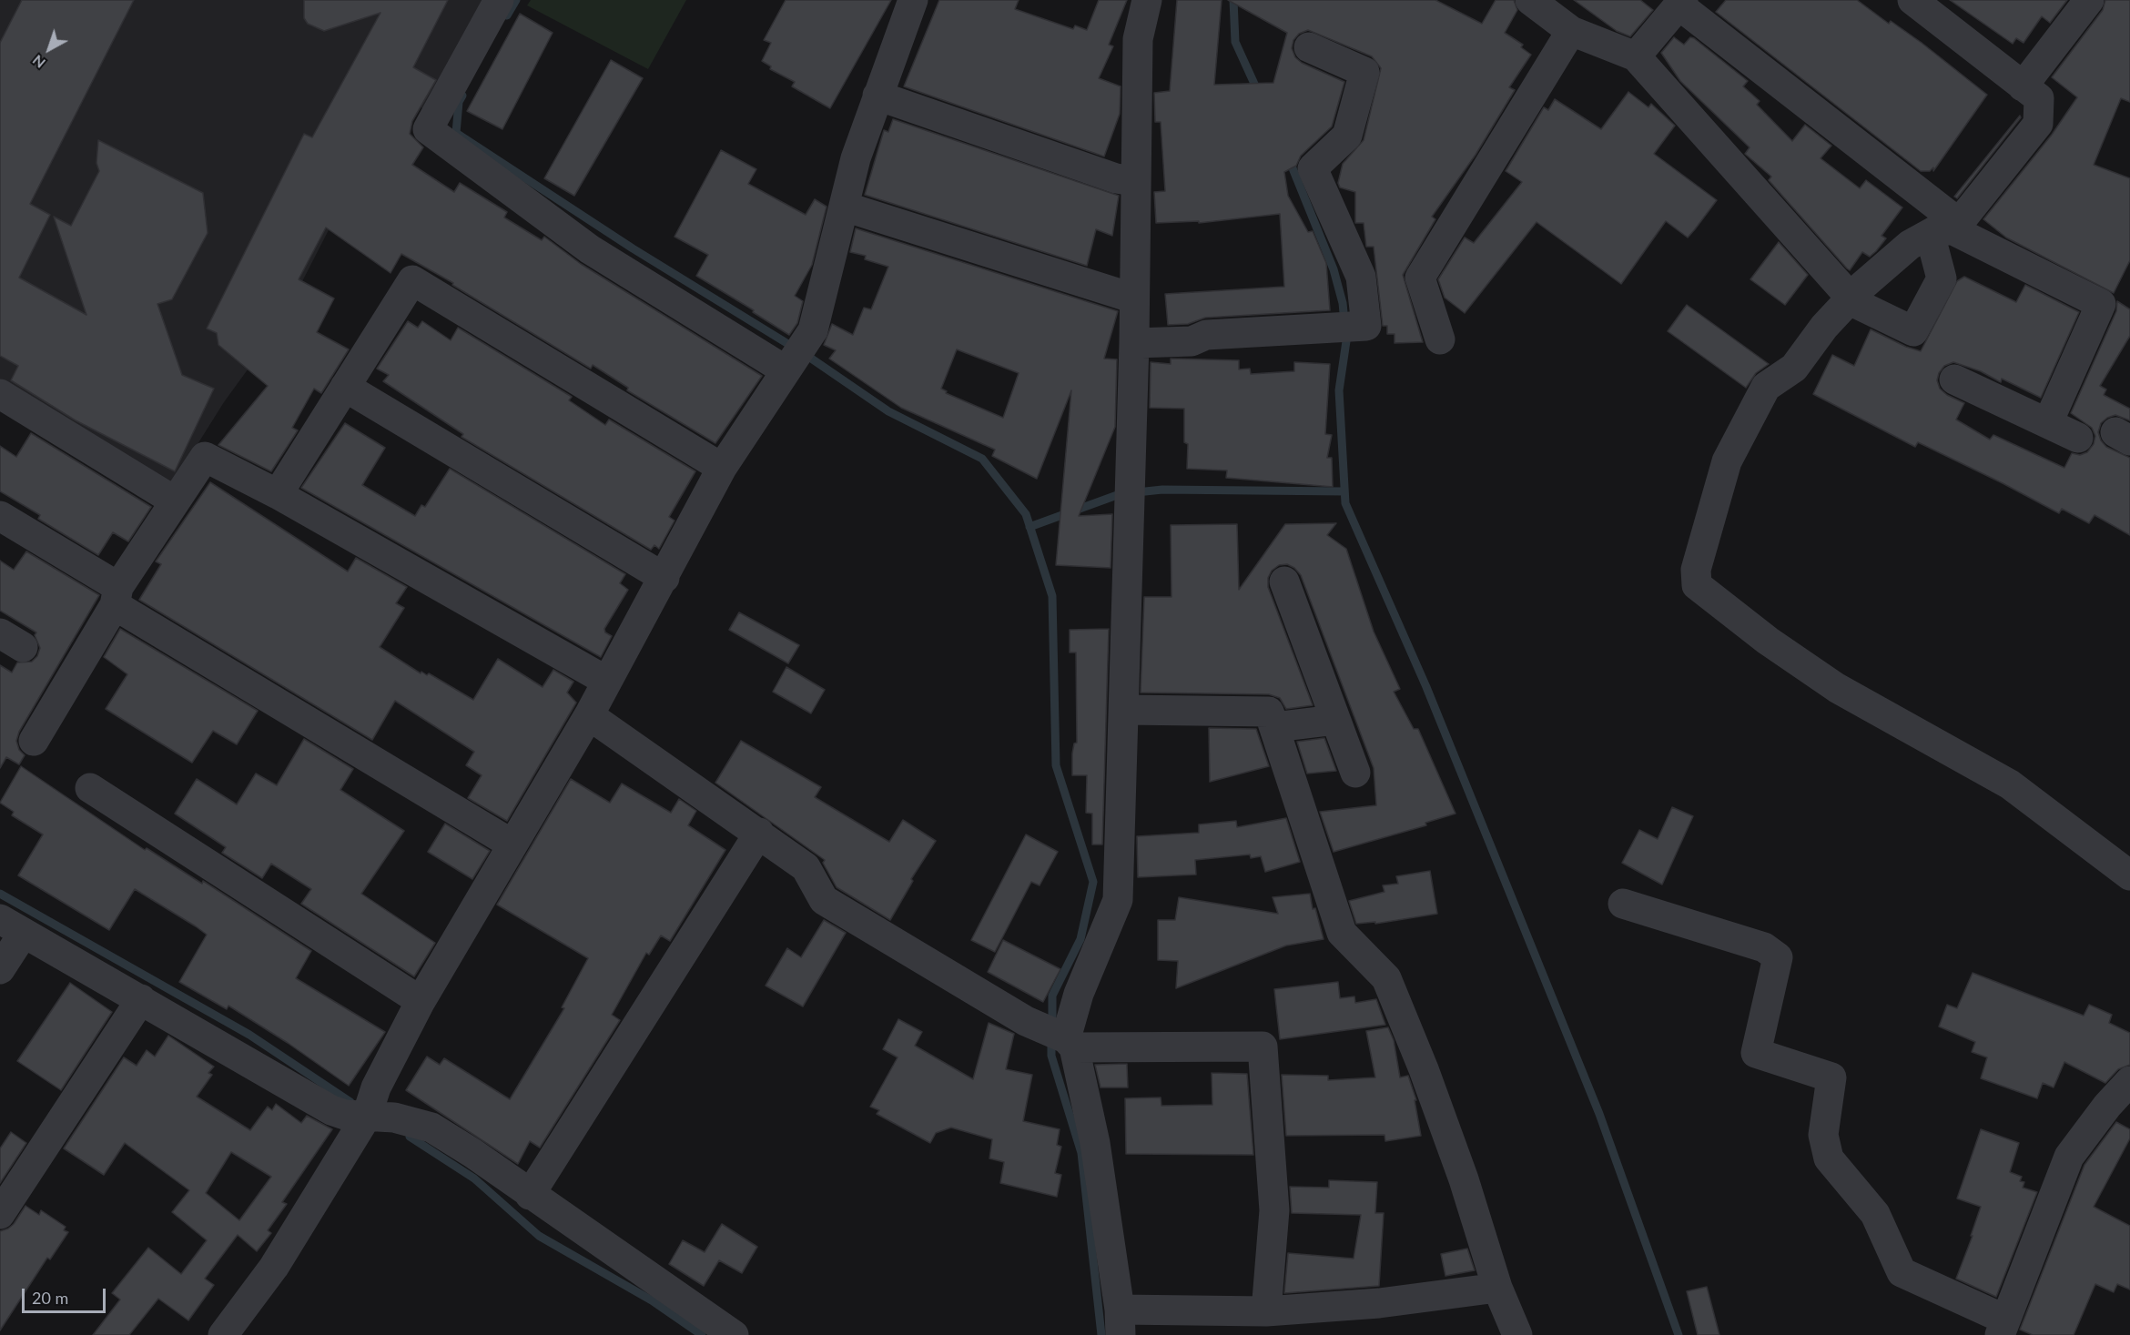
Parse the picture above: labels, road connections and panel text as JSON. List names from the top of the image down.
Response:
{
  "scale_bar": "20 m",
  "north": "bottom left"
}
